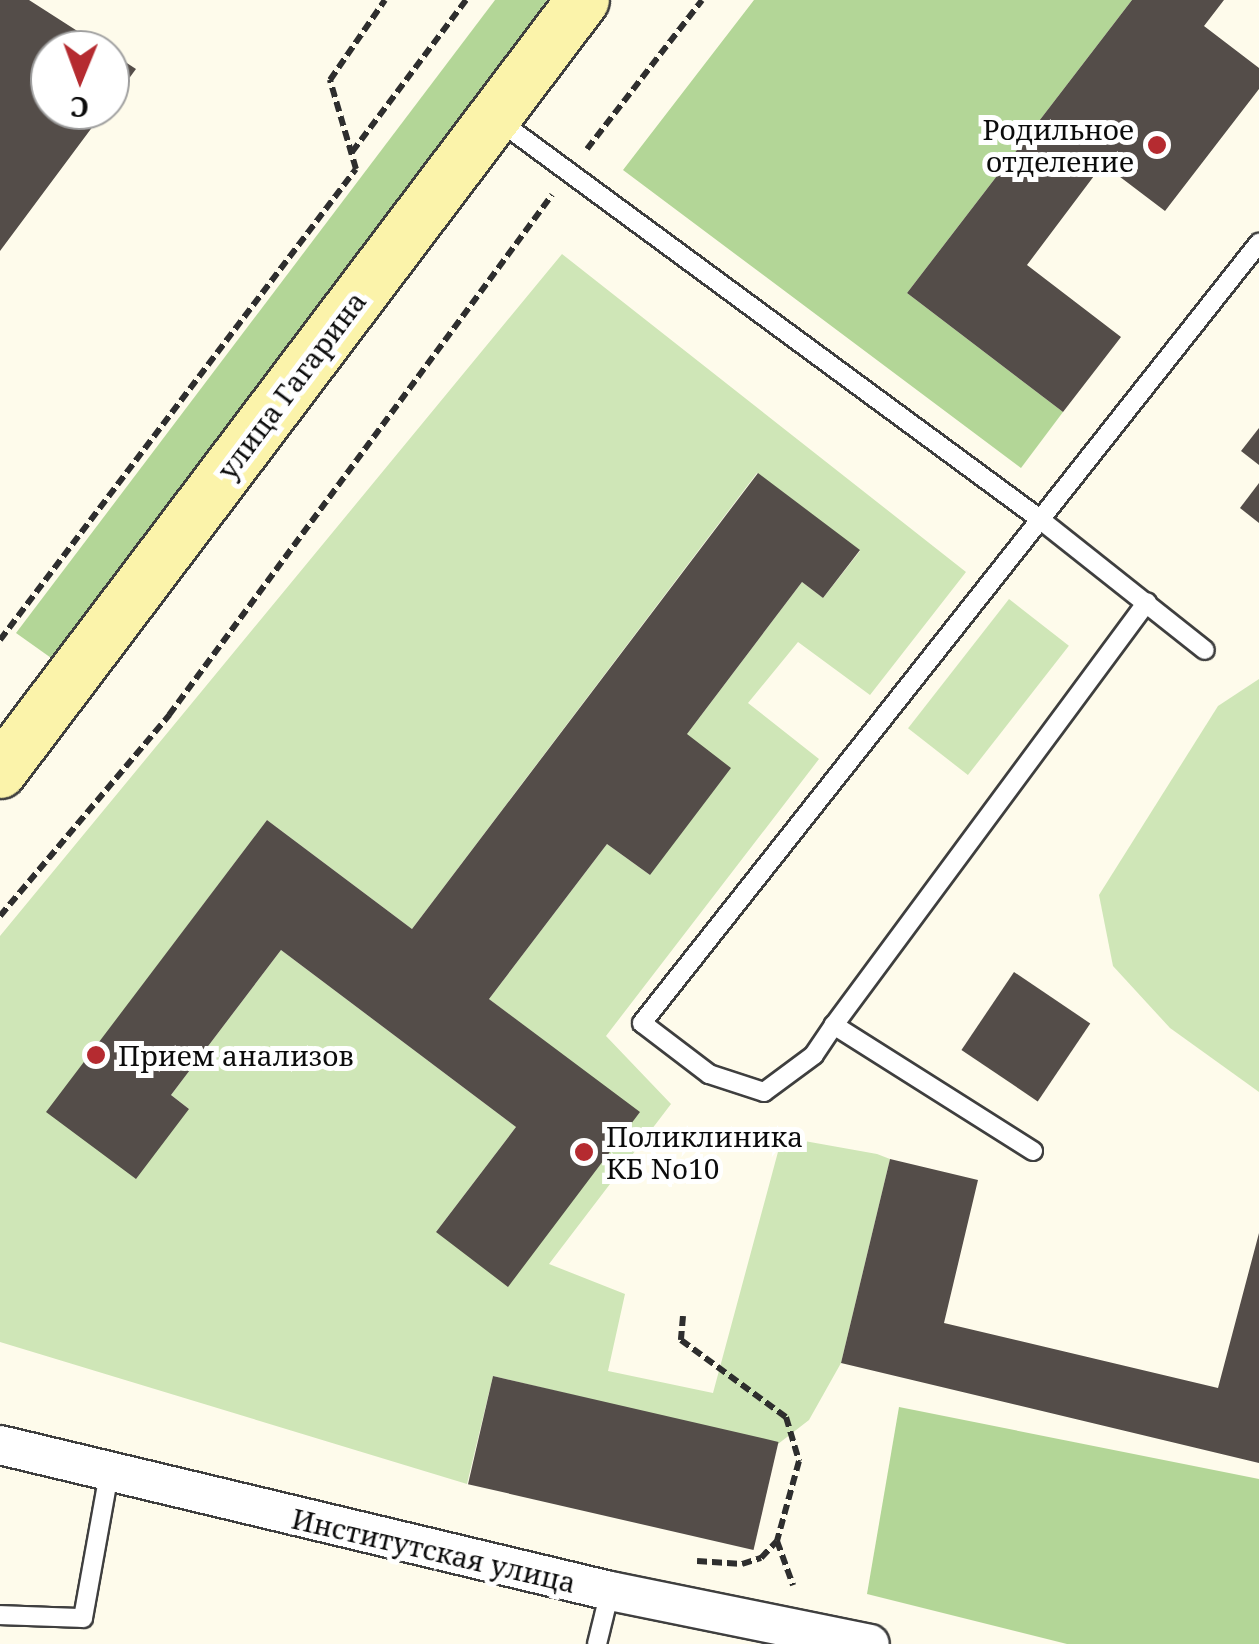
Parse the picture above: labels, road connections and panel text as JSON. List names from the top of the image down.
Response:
{
  "streets": {
    "main road": ["улица Гагарина"],
    "street": ["Институтская улица"]
  },
  "places": ["Родильное отделение", "Прием анализов", "Поликлиника КБ No10"],
  "north": "bottom"
}
